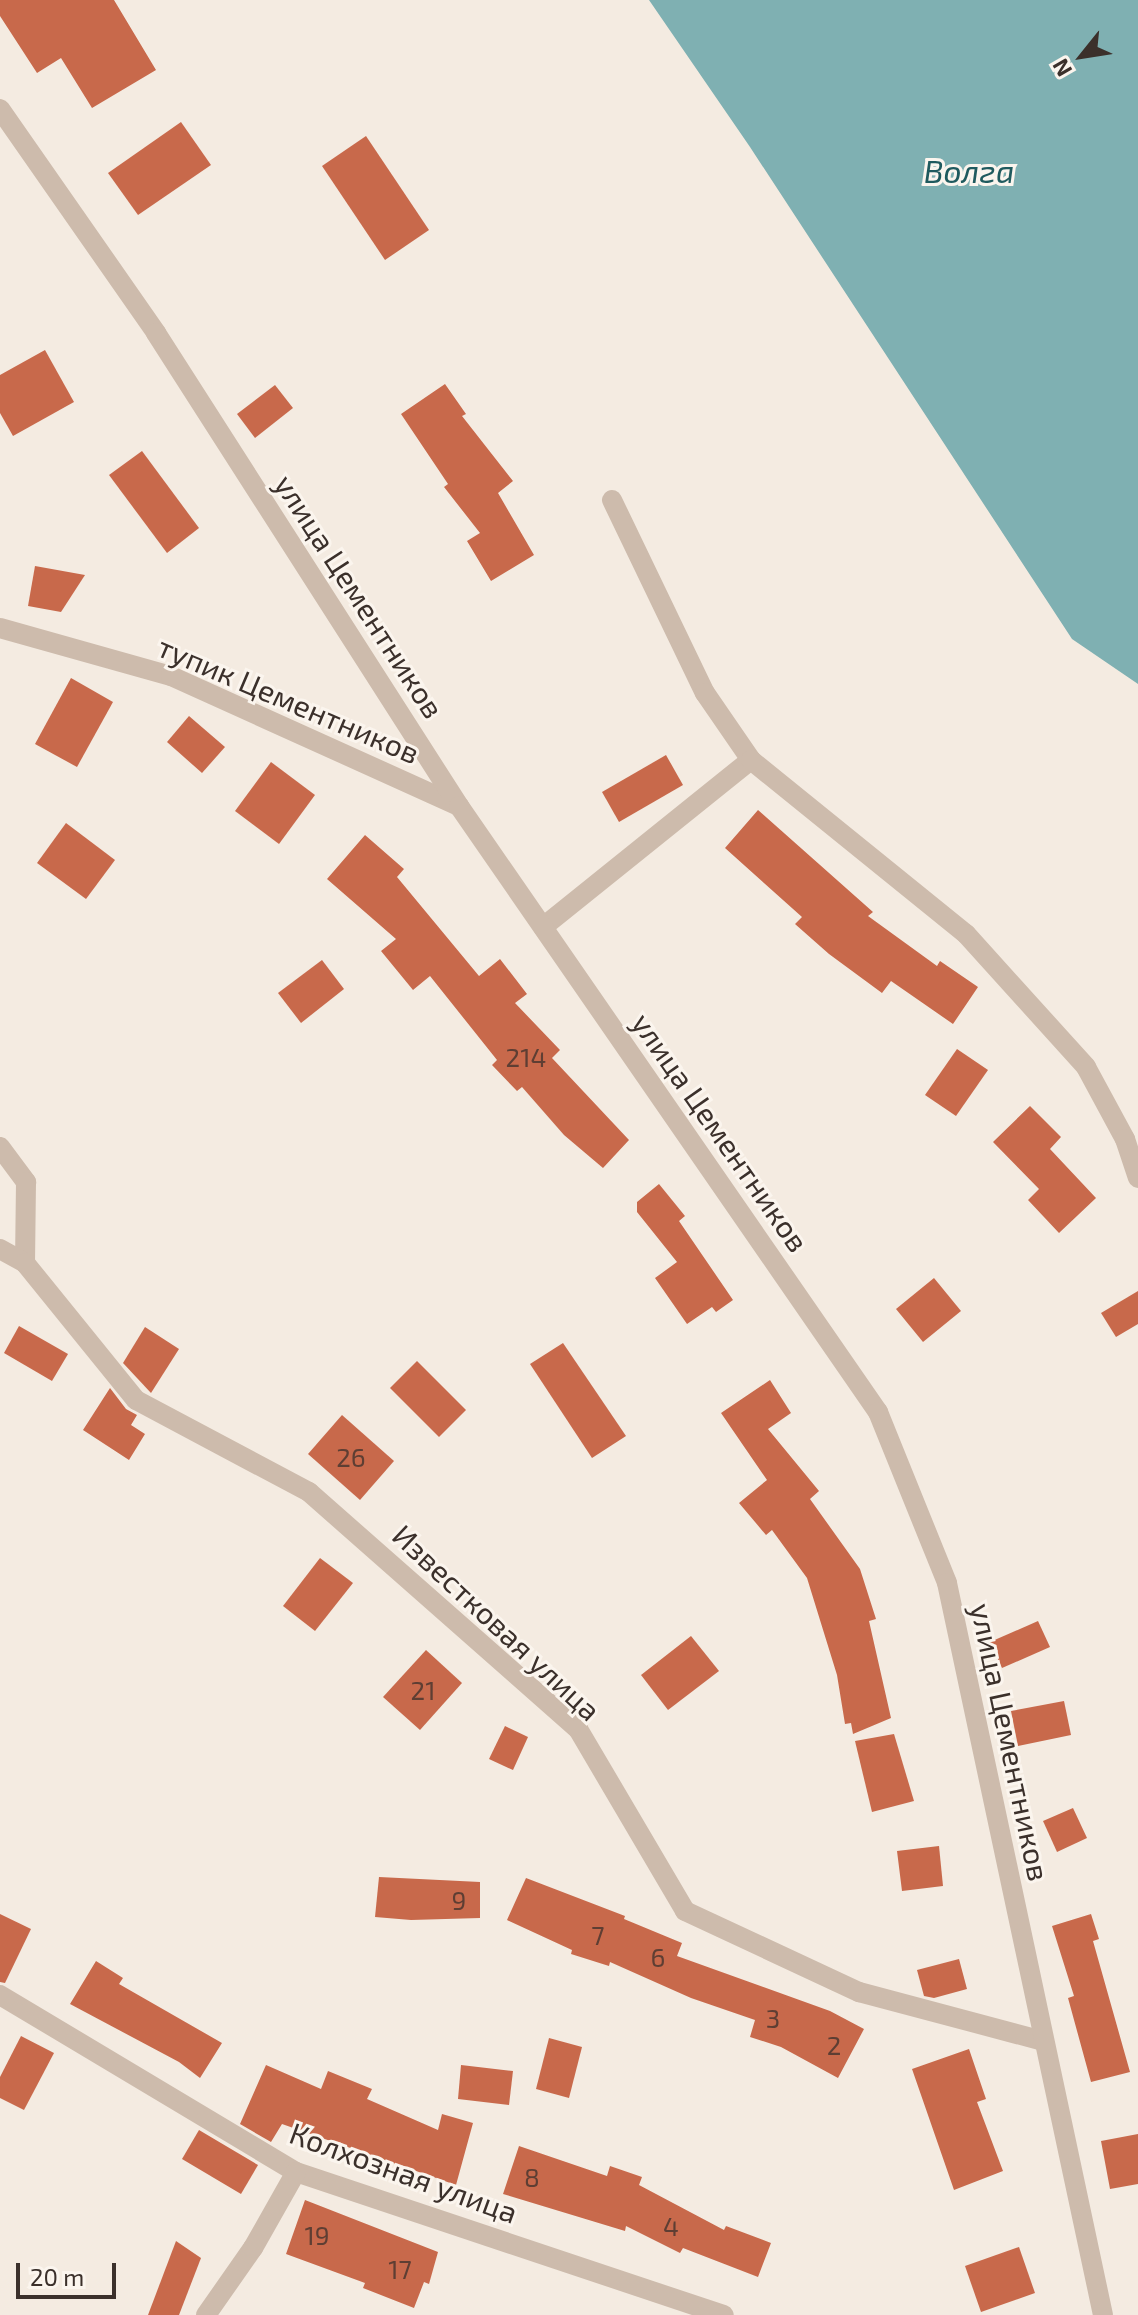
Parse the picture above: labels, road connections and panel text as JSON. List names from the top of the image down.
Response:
{
  "streets": {
    "street": [
      "улица Цементников",
      "тупик Цементников",
      "Известковая улица",
      "Колхозная улица"
    ]
  },
  "crossings": [
    ["улица Цементников", "тупик Цементников"],
    ["улица Цементников", "Известковая улица"]
  ],
  "water": ["Волга"],
  "house_numbers": [
    "214",
    "26",
    "21",
    "9",
    "7",
    "6",
    "3",
    "2",
    "8",
    "4",
    "19",
    "17"
  ],
  "scale_bar": "20 m",
  "north": "bottom left"
}
